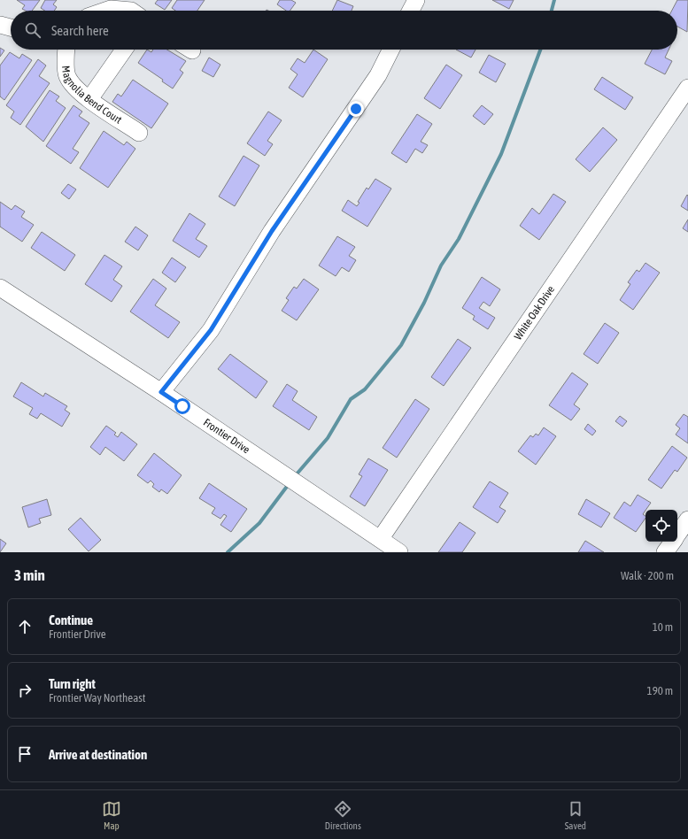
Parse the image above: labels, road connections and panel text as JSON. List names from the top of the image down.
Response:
{
  "streets": {
    "street": ["Magnolia Bend Court", "White Oak Drive", "Frontier Drive"]
  },
  "crossings": [
    ["White Oak Drive", "Frontier Drive"]
  ],
  "page": {
    "search": "Search here",
    "heading": ["3 min", "Walk · 200 m"],
    "list": [
      ["Continue", "Frontier Drive", "10 m"],
      ["Turn right", "Frontier Way Northeast", "190 m"],
      "Arrive at destination"
    ],
    "nav": ["Map", "Directions", "Saved"]
  }
}
